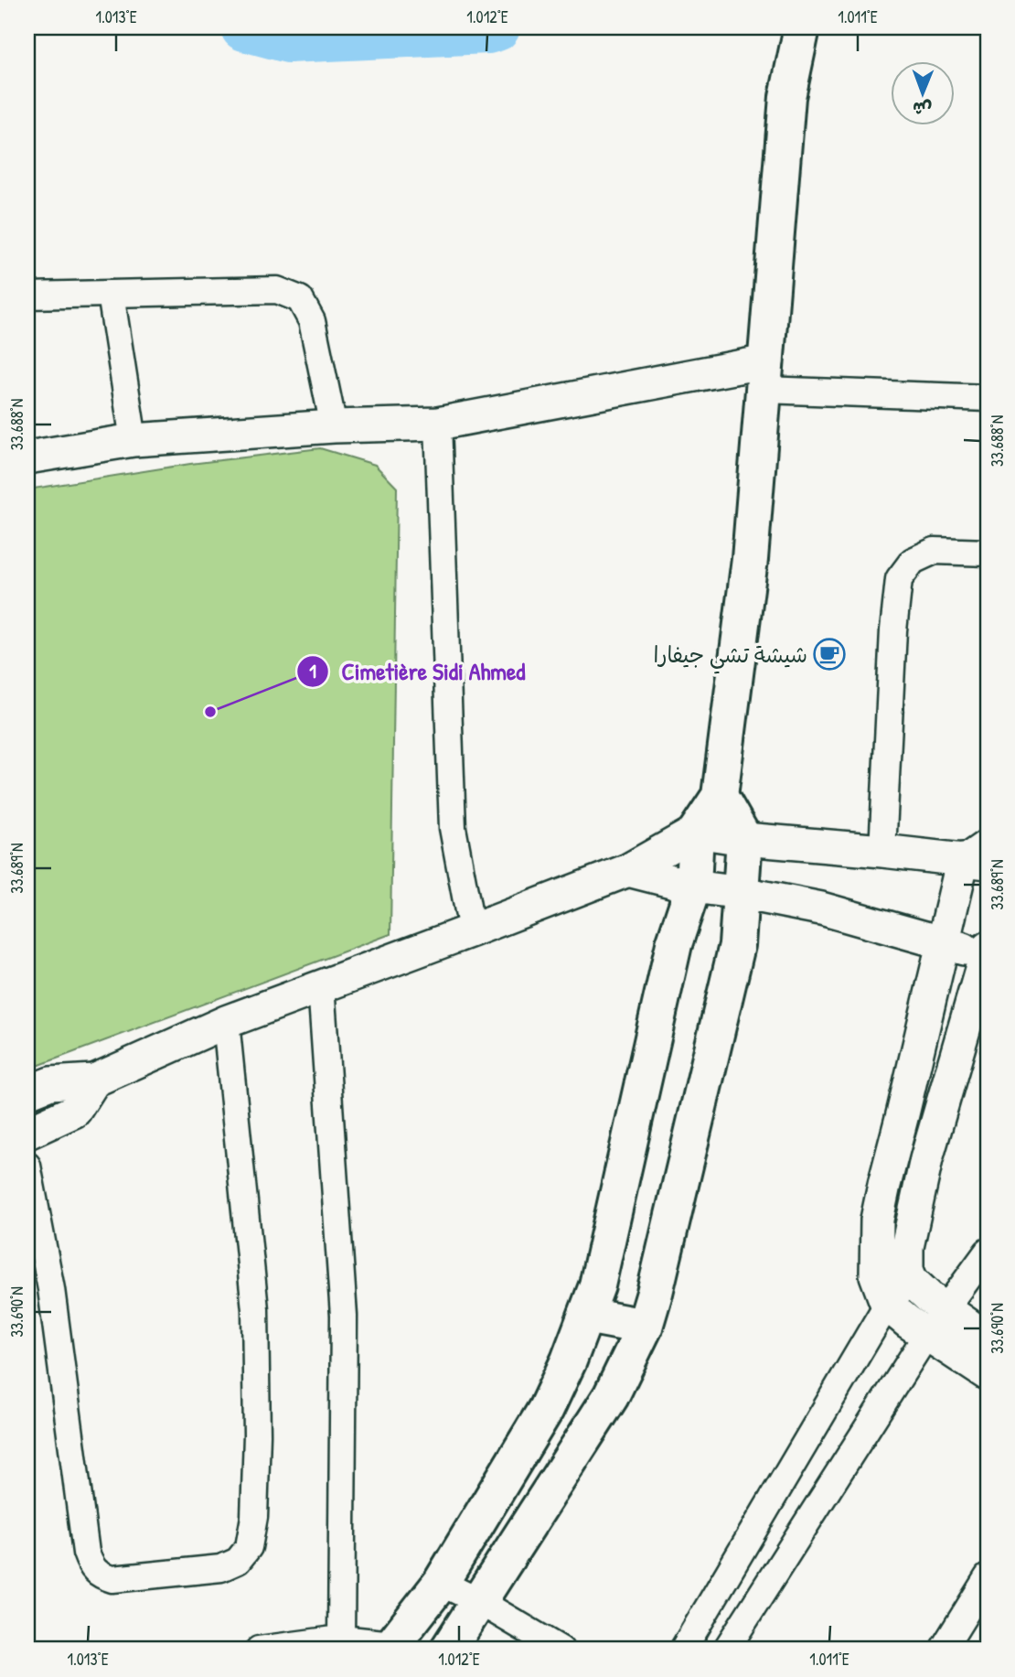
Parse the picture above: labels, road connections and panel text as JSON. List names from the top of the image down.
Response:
{
  "places": {
    "cafe": ["شيشة تشي جيفارا"],
    "other": ["Cimetière Sidi Ahmed"]
  },
  "north": "bottom",
  "coordinates": [
    "1.013°E",
    "1.012°E",
    "1.011°E",
    "33.688°N",
    "33.689°N",
    "33.690°N"
  ]
}
